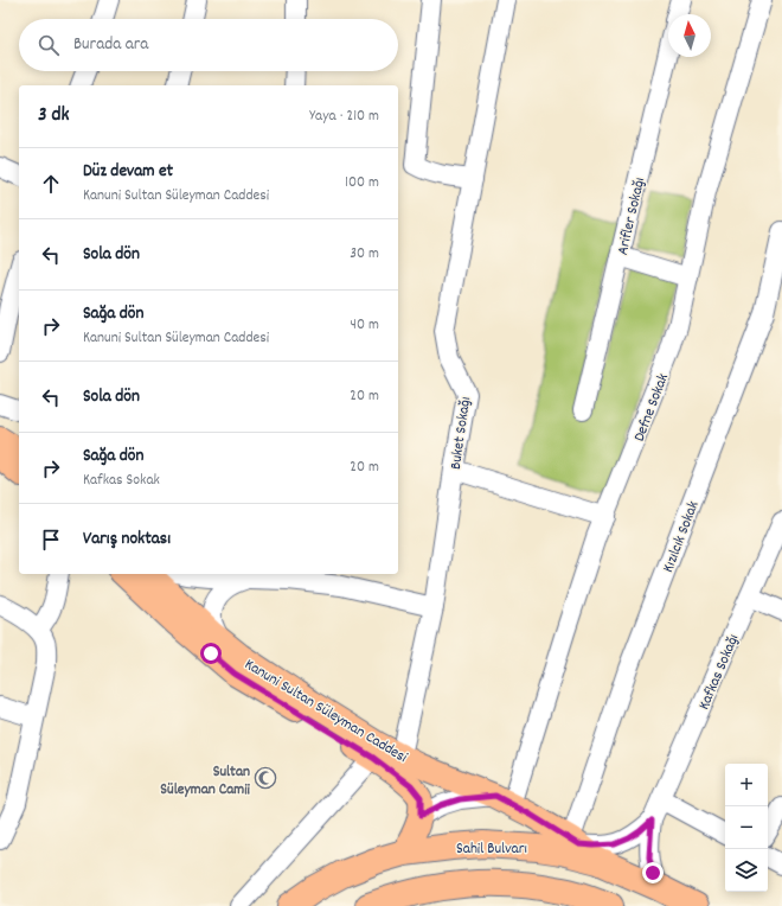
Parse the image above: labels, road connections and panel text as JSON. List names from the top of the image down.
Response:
{
  "streets": {
    "highway": ["Sahil Bulvarı"],
    "main road": ["Kanuni Sultan Süleyman Caddesi"],
    "street": [
      "Arifler Sokağı",
      "Defne Sokak",
      "Buket Sokağı",
      "Kızılcık Sokak",
      "Kafkas Sokağı"
    ]
  },
  "crossings": [
    ["Defne Sokak", "Kanuni Sultan Süleyman Caddesi"],
    ["Buket Sokağı", "Kanuni Sultan Süleyman Caddesi"],
    ["Kızılcık Sokak", "Kanuni Sultan Süleyman Caddesi"],
    ["Kanuni Sultan Süleyman Caddesi", "Sahil Bulvarı"]
  ],
  "places": {
    "mosque": ["Sultan Süleyman Camii"]
  },
  "north": "top",
  "page": {
    "search": "Burada ara",
    "heading": ["3 dk", "Yaya · 210 m"],
    "list": [
      ["Düz devam et", "Kanuni Sultan Süleyman Caddesi", "100 m"],
      ["Sola dön", "30 m"],
      ["Sağa dön", "Kanuni Sultan Süleyman Caddesi", "40 m"],
      ["Sola dön", "20 m"],
      ["Sağa dön", "Kafkas Sokak", "20 m"],
      "Varış noktası"
    ],
    "map_buttons": ["+", "−"]
  }
}
